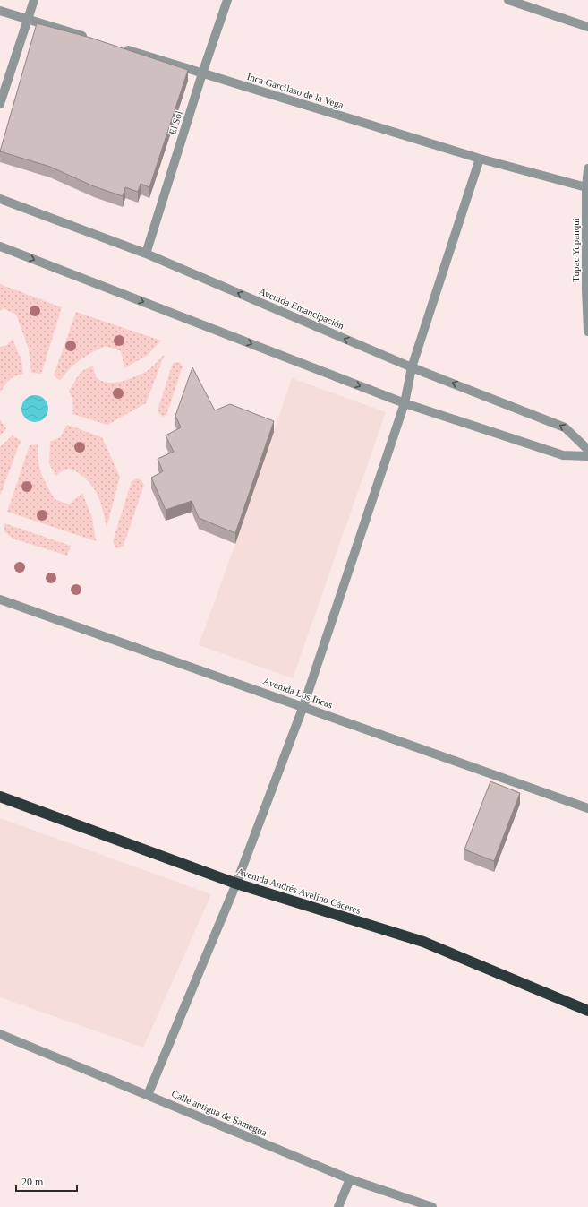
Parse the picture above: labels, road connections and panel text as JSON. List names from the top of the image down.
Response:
{
  "streets": {
    "highway": ["Avenida Andrés Avelino Cáceres"],
    "street": [
      "Inca Garcilaso de la Vega",
      "El Sol",
      "Tupac Yupanqui",
      "Avenida Emancipación",
      "Avenida Los Incas",
      "Calle antigua de Samegua"
    ]
  },
  "crossings": [
    ["Inca Garcilaso de la Vega", "El Sol"],
    ["Inca Garcilaso de la Vega", "Tupac Yupanqui"],
    ["El Sol", "Avenida Emancipación"]
  ],
  "scale_bar": "20 m"
}
